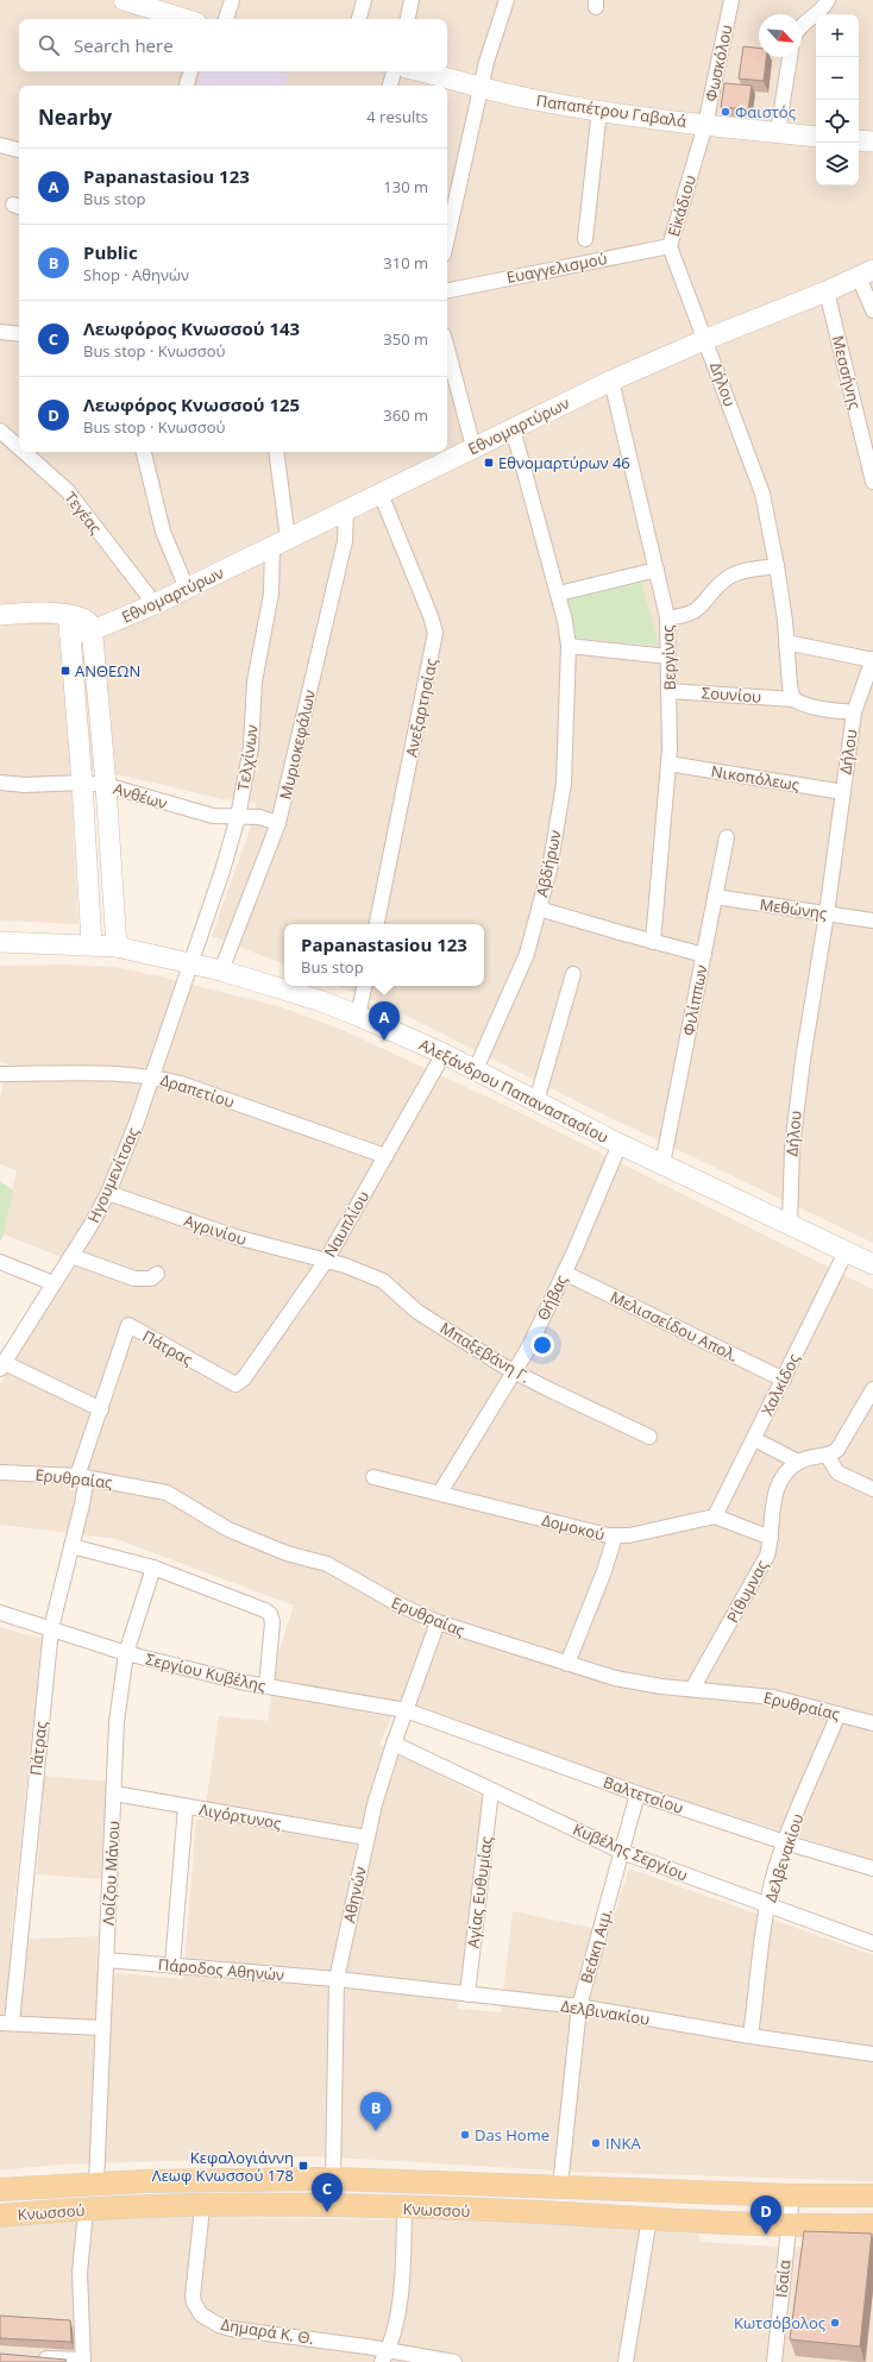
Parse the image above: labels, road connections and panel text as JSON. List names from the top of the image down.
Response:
{
  "streets": {
    "main road": ["Κνωσσού"],
    "street": [
      "Φωσκόλου",
      "Παπαπέτρου Γαβαλά",
      "Εἰκάδιου",
      "Ευαγγελισμού",
      "Μεσσήνης",
      "Δήλου",
      "Εθνομαρτύρων",
      "Τεγέας",
      "Βεργίνας",
      "Σουνίου",
      "Ανεξαρτησίας",
      "Μυριοκεφάλων",
      "Τελχίνων",
      "Νικοπόλεως",
      "Ανθέων",
      "Αβδήρων",
      "Μεθώνης",
      "Φιλίππων",
      "Δραπετίου",
      "Αλεξάνδρου Παπαναστασίου",
      "Ηγουμενίτσας",
      "Ναυπλίου",
      "Αγρινίου",
      "Θήβας",
      "Μελισσείδου Απολ.",
      "Πάτρας",
      "Μπαξεβάνη Γ.",
      "Χαλκίδος",
      "Ερυθραίας",
      "Δομοκού",
      "Ρίθυμνας",
      "Σεργίου Κυβέλης",
      "Βαλτετσίου",
      "Λιγόρτυνος",
      "Κυβέλης Σεργίου",
      "Δελβενακίου",
      "Λοίζου Μάνου",
      "Αγίας Ευθυμίας",
      "Αθηνών",
      "Βεάκη Αιμ.",
      "Πάροδος Αθηνών",
      "Δελβινακίου",
      "Ιδαία",
      "Δημαρά Κ. Θ."
    ]
  },
  "crossings": [
    ["Φωσκόλου", "Παπαπέτρου Γαβαλά"],
    ["Φωσκόλου", "Εἰκάδιου"],
    ["Παπαπέτρου Γαβαλά", "Εἰκάδιου"],
    ["Εἰκάδιου", "Ευαγγελισμού"],
    ["Εἰκάδιου", "Δήλου"],
    ["Εἰκάδιου", "Εθνομαρτύρων"],
    ["Μεσσήνης", "Εθνομαρτύρων"],
    ["Δήλου", "Εθνομαρτύρων"],
    ["Δήλου", "Σουνίου"],
    ["Δήλου", "Νικοπόλεως"],
    ["Δήλου", "Μεθώνης"],
    ["Δήλου", "Αλεξάνδρου Παπαναστασίου"],
    ["Εθνομαρτύρων", "Τεγέας"],
    ["Εθνομαρτύρων", "Βεργίνας"],
    ["Εθνομαρτύρων", "Ανεξαρτησίας"],
    ["Εθνομαρτύρων", "Μυριοκεφάλων"],
    ["Εθνομαρτύρων", "Τελχίνων"],
    ["Βεργίνας", "Σουνίου"],
    ["Βεργίνας", "Νικοπόλεως"],
    ["Μυριοκεφάλων", "Ανθέων"],
    ["Μυριοκεφάλων", "Αλεξάνδρου Παπαναστασίου"],
    ["Τελχίνων", "Ανθέων"],
    ["Τελχίνων", "Αλεξάνδρου Παπαναστασίου"],
    ["Τελχίνων", "Ηγουμενίτσας"],
    ["Αβδήρων", "Αλεξάνδρου Παπαναστασίου"],
    ["Μεθώνης", "Φιλίππων"],
    ["Φιλίππων", "Αλεξάνδρου Παπαναστασίου"],
    ["Δραπετίου", "Ηγουμενίτσας"],
    ["Δραπετίου", "Ναυπλίου"],
    ["Αλεξάνδρου Παπαναστασίου", "Ηγουμενίτσας"],
    ["Αλεξάνδρου Παπαναστασίου", "Ναυπλίου"],
    ["Αλεξάνδρου Παπαναστασίου", "Θήβας"],
    ["Αλεξάνδρου Παπαναστασίου", "Χαλκίδος"],
    ["Ηγουμενίτσας", "Αγρινίου"],
    ["Ναυπλίου", "Αγρινίου"],
    ["Ναυπλίου", "Πάτρας"],
    ["Ναυπλίου", "Μπαξεβάνη Γ."],
    ["Αγρινίου", "Μπαξεβάνη Γ."],
    ["Θήβας", "Μελισσείδου Απολ."],
    ["Θήβας", "Μπαξεβάνη Γ."],
    ["Θήβας", "Δομοκού"],
    ["Μελισσείδου Απολ.", "Χαλκίδος"],
    ["Πάτρας", "Ερυθραίας"],
    ["Πάτρας", "Σεργίου Κυβέλης"],
    ["Χαλκίδος", "Δομοκού"],
    ["Ερυθραίας", "Ρίθυμνας"],
    ["Ερυθραίας", "Δελβενακίου"],
    ["Ερυθραίας", "Αθηνών"],
    ["Σεργίου Κυβέλης", "Βαλτετσίου"],
    ["Σεργίου Κυβέλης", "Λοίζου Μάνου"],
    ["Σεργίου Κυβέλης", "Αθηνών"],
    ["Βαλτετσίου", "Δελβενακίου"],
    ["Βαλτετσίου", "Αθηνών"],
    ["Βαλτετσίου", "Βεάκη Αιμ."],
    ["Λιγόρτυνος", "Λοίζου Μάνου"],
    ["Λιγόρτυνος", "Αθηνών"],
    ["Κυβέλης Σεργίου", "Δελβενακίου"],
    ["Κυβέλης Σεργίου", "Αγίας Ευθυμίας"],
    ["Κυβέλης Σεργίου", "Αθηνών"],
    ["Κυβέλης Σεργίου", "Βεάκη Αιμ."],
    ["Δελβενακίου", "Δελβινακίου"],
    ["Λοίζου Μάνου", "Πάροδος Αθηνών"],
    ["Λοίζου Μάνου", "Κνωσσού"],
    ["Αγίας Ευθυμίας", "Δελβινακίου"],
    ["Αθηνών", "Πάροδος Αθηνών"],
    ["Αθηνών", "Δελβινακίου"],
    ["Αθηνών", "Κνωσσού"],
    ["Βεάκη Αιμ.", "Δελβινακίου"],
    ["Βεάκη Αιμ.", "Κνωσσού"],
    ["Πάροδος Αθηνών", "Δελβινακίου"],
    ["Κνωσσού", "Ιδαία"],
    ["Κνωσσού", "Δημαρά Κ. Θ."]
  ],
  "places": {
    "other": [
      "Φαιστός",
      "Das Home",
      "ΙΝΚΑ",
      "Κωτσόβολος"
    ],
    "transit": ["Εθνομαρτύρων 46", "ΑΝΘΕΩΝ", "Κεφαλογιάννη Λεωφ Κνωσσού 178"]
  },
  "north": "bottom right",
  "page": {
    "map_buttons": ["+", "−"],
    "search": "Search here",
    "heading": ["Nearby", "4 results"],
    "list": [
      {
        "mark": "A",
        "name": "Papanastasiou 123",
        "note": "Bus stop",
        "value": "130 m"
      },
      {
        "mark": "B",
        "name": "Public",
        "note": "Shop · Αθηνών",
        "value": "310 m"
      },
      {
        "mark": "C",
        "name": "Λεωφόρος Κνωσσού 143",
        "note": "Bus stop · Κνωσσού",
        "value": "350 m"
      },
      {
        "mark": "D",
        "name": "Λεωφόρος Κνωσσού 125",
        "note": "Bus stop · Κνωσσού",
        "value": "360 m"
      }
    ],
    "popup": ["Papanastasiou 123", "Bus stop"],
    "pins": [
      "A",
      "B",
      "C",
      "D"
    ]
  }
}
